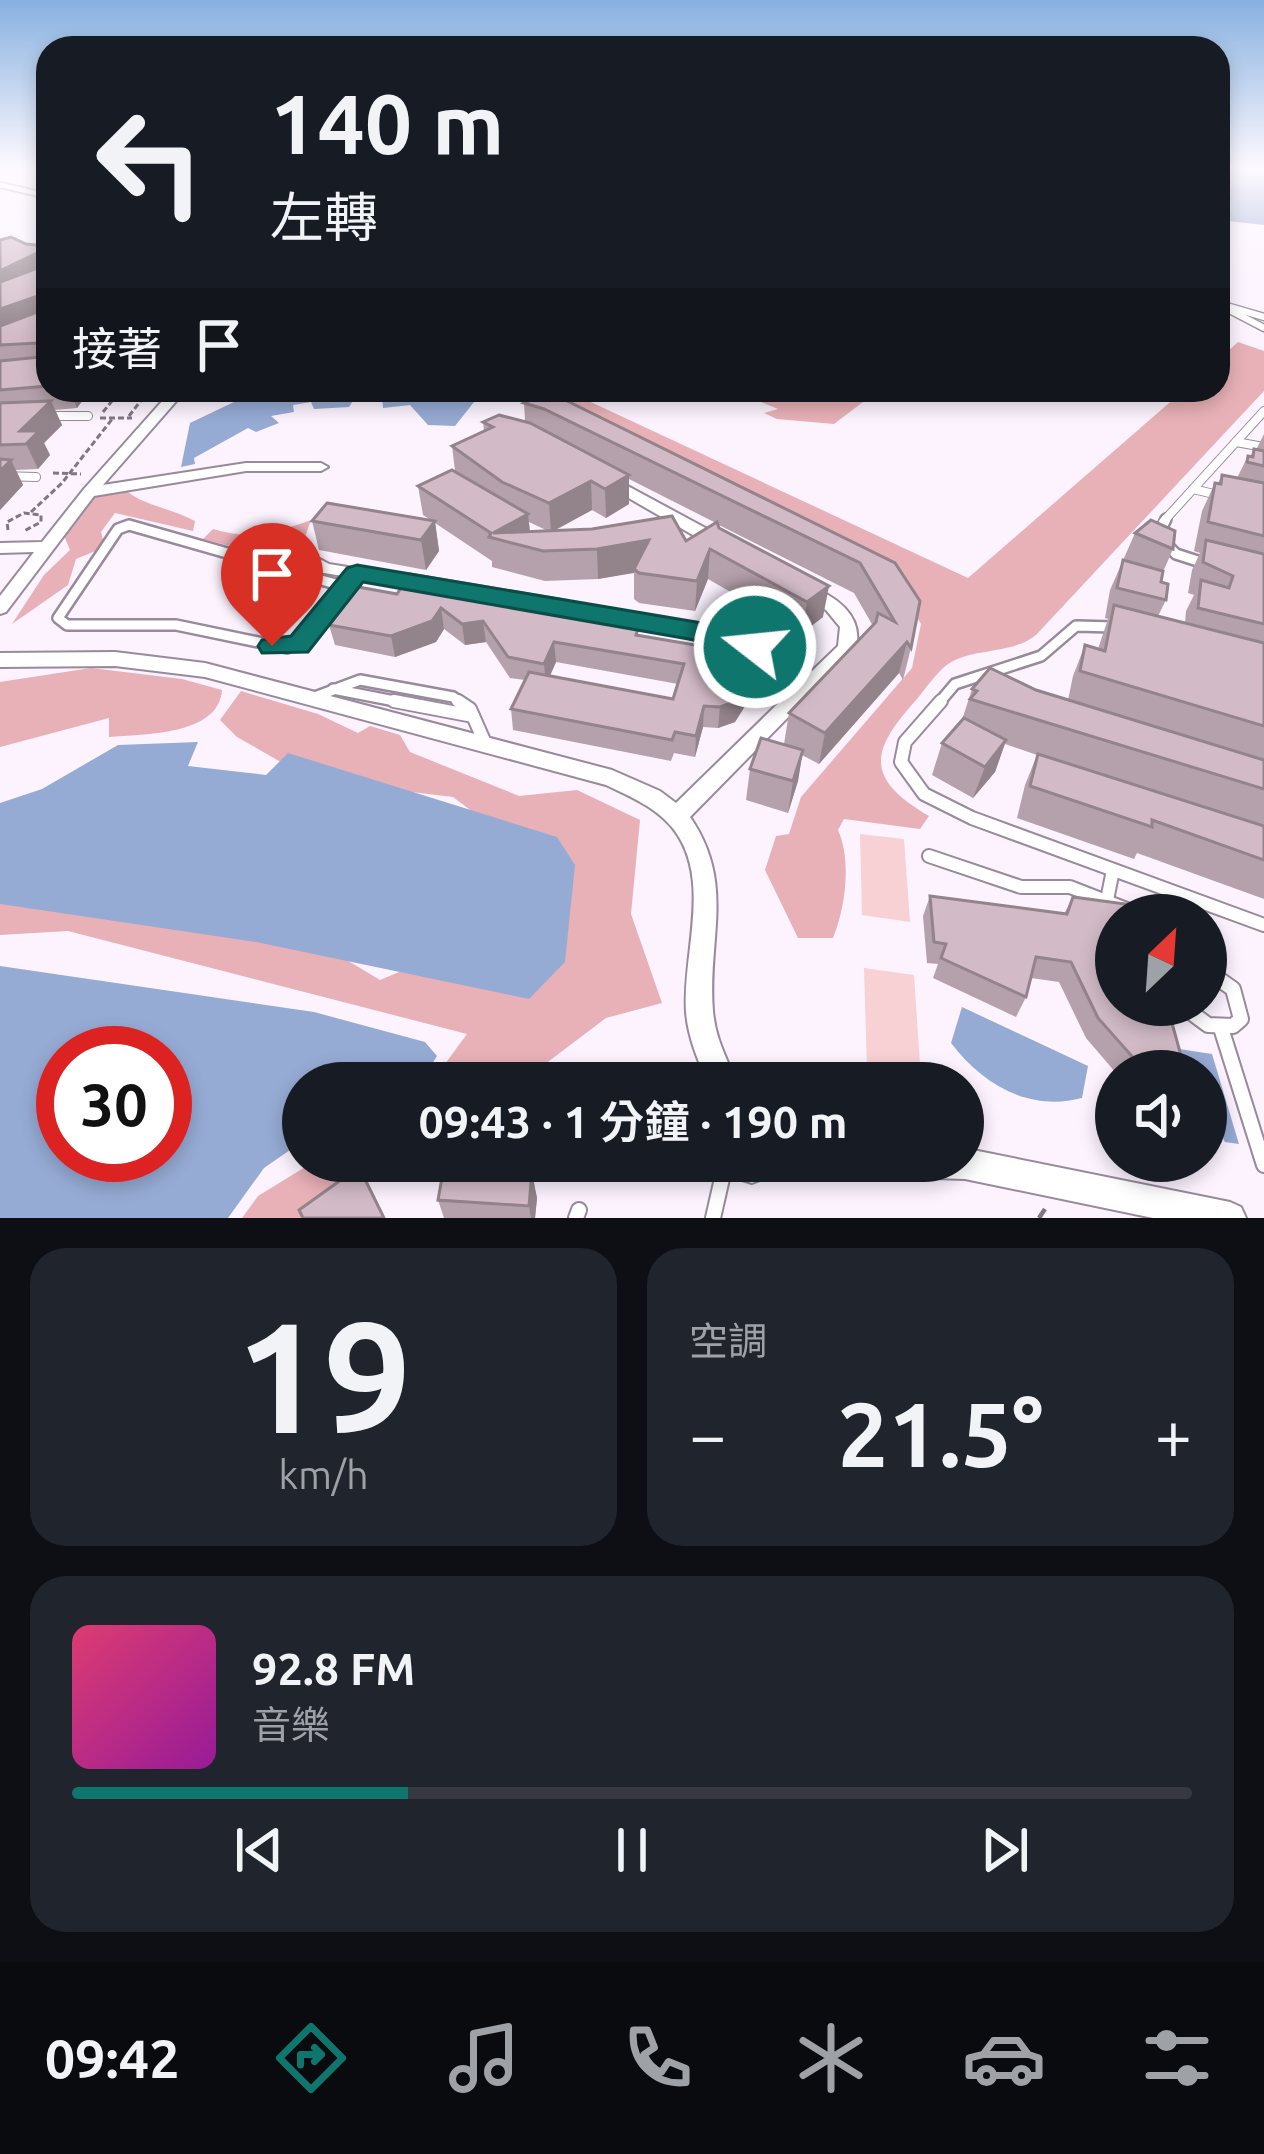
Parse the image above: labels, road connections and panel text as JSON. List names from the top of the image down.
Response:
{
  "north": "top right",
  "page": {
    "turn": ["140 m", "左轉"],
    "then": "接著",
    "limit": "30",
    "trip": "09:43 · 1 分鐘 · 190 m",
    "tile": [
      ["19", "km/h"],
      "空調"
    ],
    "heat": ["−", "21.5°", "+"],
    "song": ["92.8 FM", "音樂"],
    "tabs": "09:42"
  }
}
